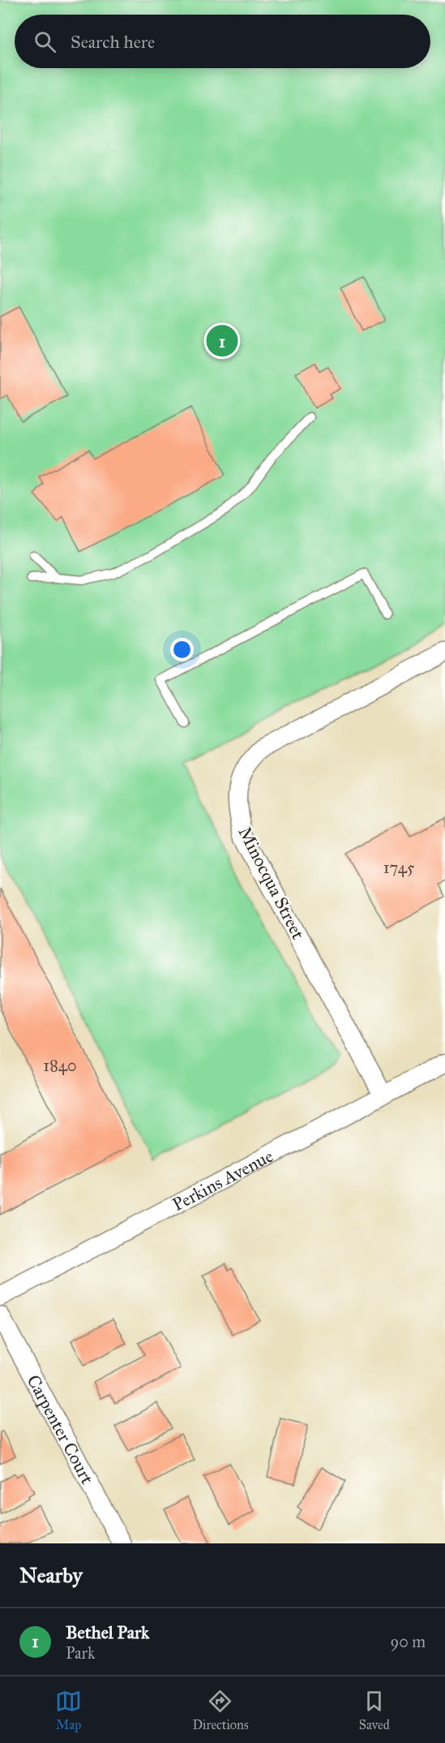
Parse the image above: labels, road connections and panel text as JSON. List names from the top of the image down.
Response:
{
  "streets": {
    "street": ["Minocqua Street", "Perkins Avenue", "Carpenter Court"]
  },
  "crossings": [
    ["Minocqua Street", "Perkins Avenue"]
  ],
  "house_numbers": ["1745", "1840"],
  "page": {
    "search": "Search here",
    "pins": "1",
    "heading": "Nearby",
    "list": [
      {
        "mark": "1",
        "name": "Bethel Park",
        "note": "Park",
        "value": "90 m"
      }
    ],
    "nav": ["Map", "Directions", "Saved"]
  }
}
